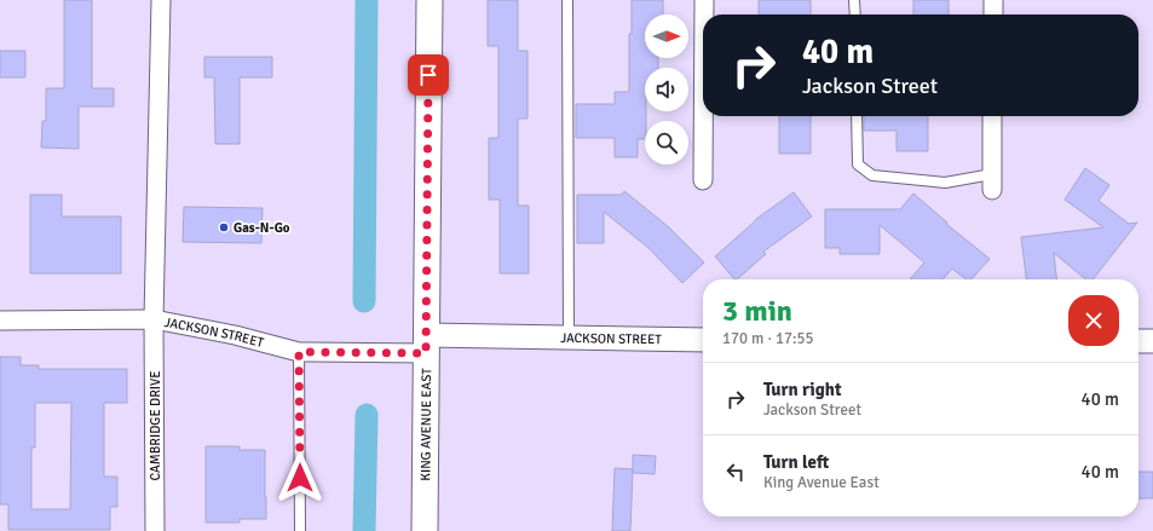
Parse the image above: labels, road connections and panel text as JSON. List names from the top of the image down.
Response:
{
  "streets": {
    "main road": ["KING AVENUE EAST"],
    "street": ["JACKSON STREET", "CAMBRIDGE DRIVE"]
  },
  "crossings": [
    ["JACKSON STREET", "KING AVENUE EAST"],
    ["JACKSON STREET", "CAMBRIDGE DRIVE"]
  ],
  "places": ["Gas-N-Go"],
  "north": "right",
  "page": {
    "turn": ["40 m", "Jackson Street"],
    "heading": ["3 min", "170 m · 17:55"],
    "list": [
      {
        "name": "Turn right",
        "note": "Jackson Street",
        "value": "40 m"
      },
      {
        "name": "Turn left",
        "note": "King Avenue East",
        "value": "40 m"
      }
    ]
  }
}
